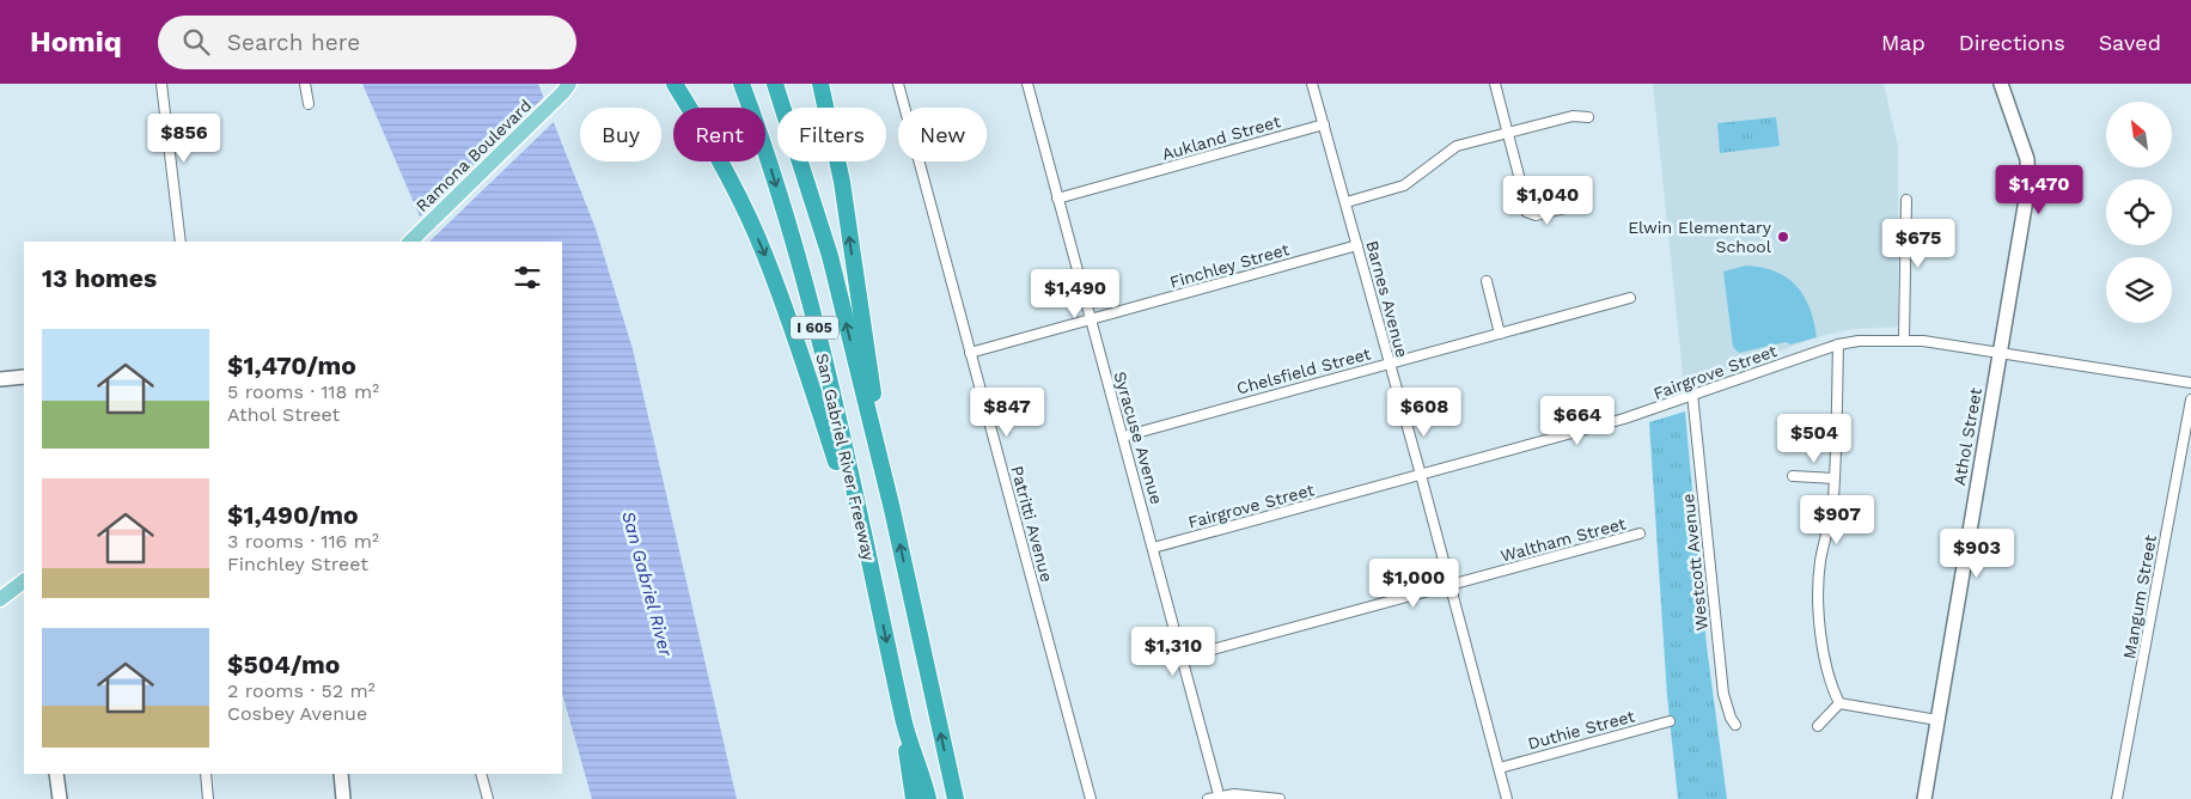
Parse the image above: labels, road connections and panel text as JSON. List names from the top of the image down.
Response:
{
  "streets": {
    "highway": ["I 605", "San Gabriel River Freeway"],
    "main road": ["Ramona Boulevard"],
    "street": [
      "Aukland Street",
      "Finchley Street",
      "Barnes Avenue",
      "Chelsfield Street",
      "Fairgrove Street",
      "Athol Street",
      "Syracuse Avenue",
      "Patritti Avenue",
      "Waltham Street",
      "Westcott Avenue",
      "Mangum Street",
      "Duthie Street"
    ]
  },
  "crossings": [
    ["Aukland Street", "Barnes Avenue"],
    ["Aukland Street", "Syracuse Avenue"],
    ["Finchley Street", "Barnes Avenue"],
    ["Finchley Street", "Syracuse Avenue"],
    ["Finchley Street", "Patritti Avenue"],
    ["Barnes Avenue", "Chelsfield Street"],
    ["Barnes Avenue", "Fairgrove Street"],
    ["Barnes Avenue", "Waltham Street"],
    ["Barnes Avenue", "Duthie Street"],
    ["Chelsfield Street", "Syracuse Avenue"],
    ["Fairgrove Street", "Athol Street"],
    ["Fairgrove Street", "Syracuse Avenue"],
    ["Fairgrove Street", "Westcott Avenue"],
    ["Syracuse Avenue", "Waltham Street"]
  ],
  "water": ["San Gabriel River"],
  "places": ["Elwin Elementary School"],
  "north": "top left",
  "page": {
    "header": "Homiq",
    "search": "Search here",
    "nav": ["Map", "Directions", "Saved"],
    "chip": [
      "Buy",
      "Rent",
      "Filters",
      "New"
    ],
    "price": [
      "$856",
      "$1,470",
      "$1,040",
      "$675",
      "$1,490",
      "$847",
      "$608",
      "$664",
      "$504",
      "$907",
      "$903",
      "$1,000",
      "$1,310"
    ],
    "heading": "13 homes",
    "list": [
      {
        "name": "$1,470/mo",
        "note": "5 rooms · 118 m² · Athol Street"
      },
      {
        "name": "$1,490/mo",
        "note": "3 rooms · 116 m² · Finchley Street"
      },
      {
        "name": "$504/mo",
        "note": "2 rooms · 52 m² · Cosbey Avenue"
      }
    ]
  }
}
